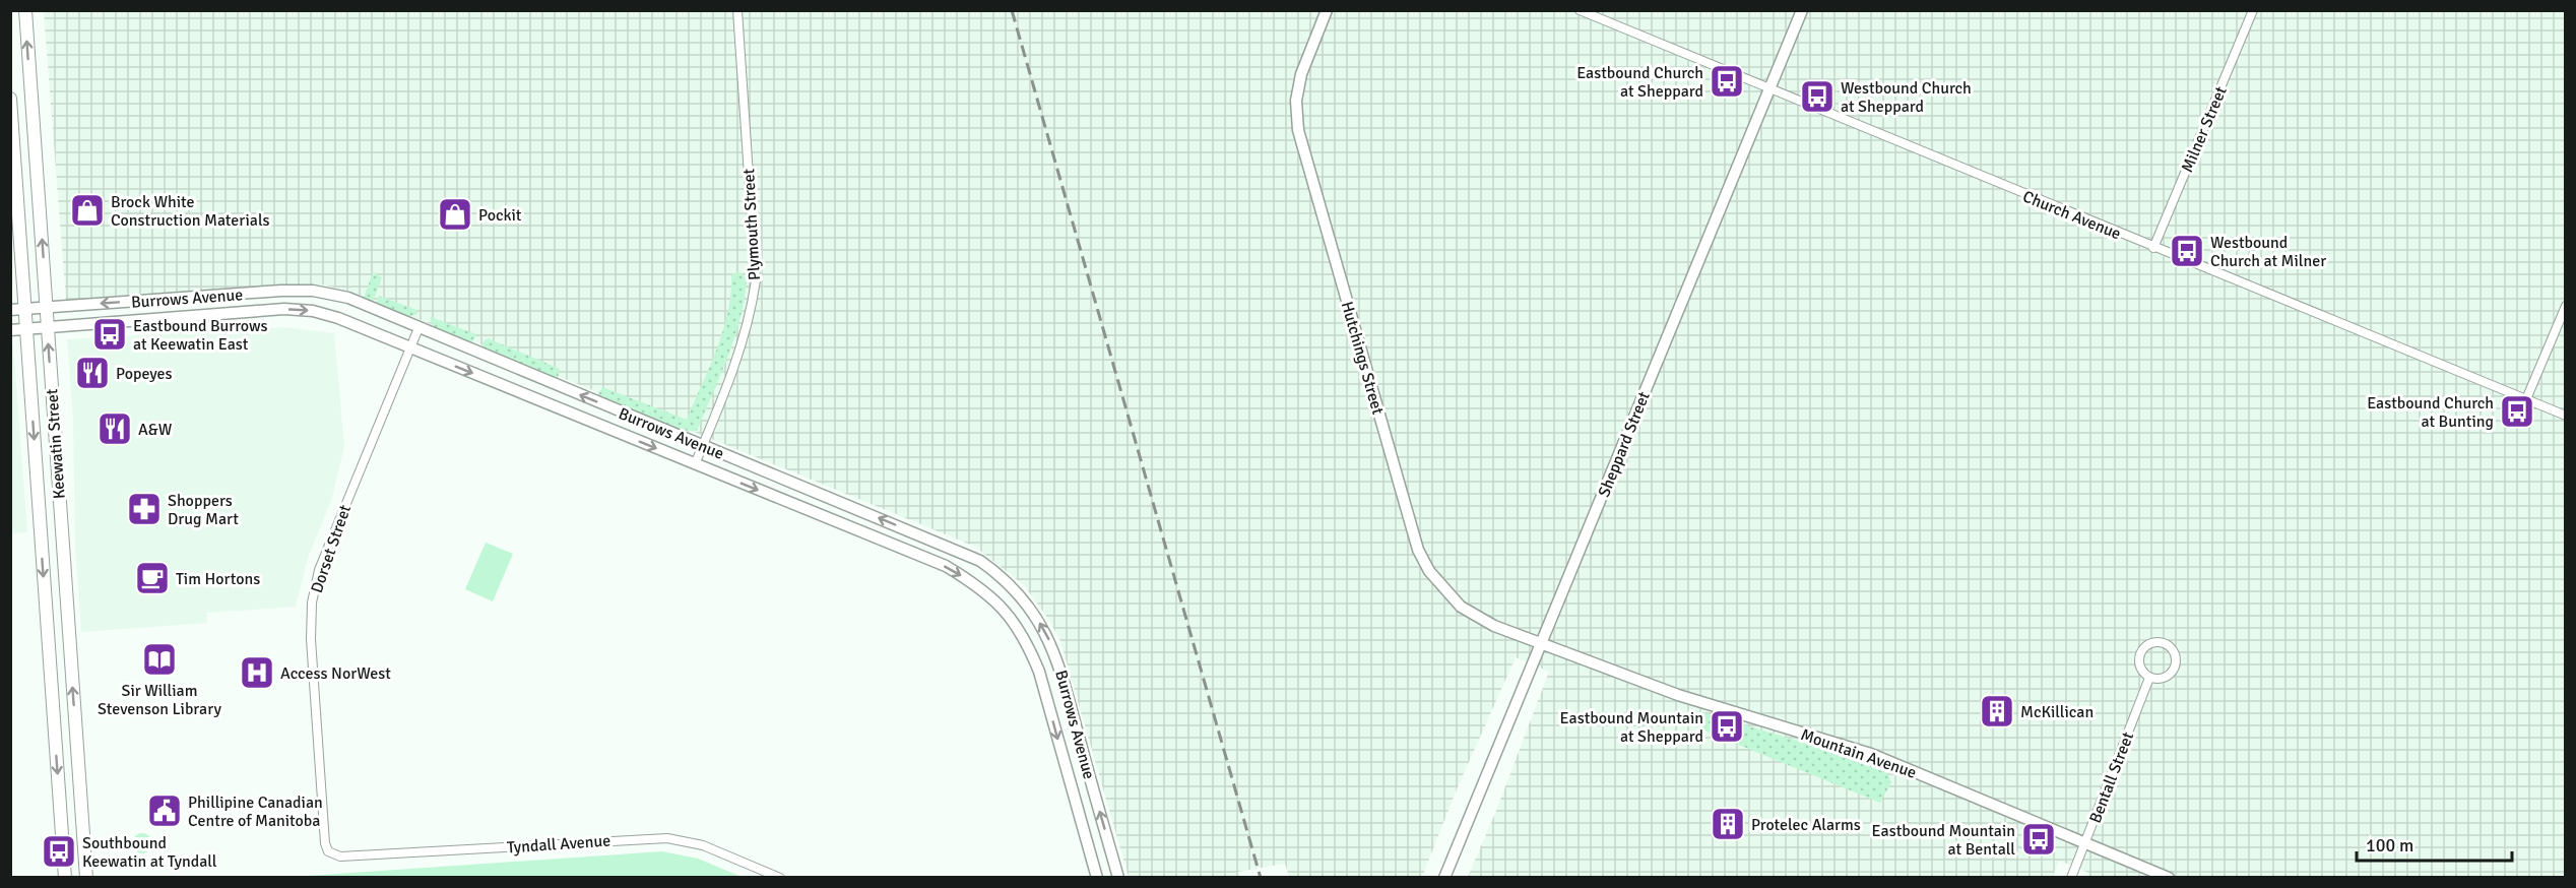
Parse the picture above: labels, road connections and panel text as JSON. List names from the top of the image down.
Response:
{
  "streets": {
    "main road": ["Keewatin Street"],
    "street": [
      "Milner Street",
      "Church Avenue",
      "Plymouth Street",
      "Burrows Avenue",
      "Hutchings Street",
      "Sheppard Street",
      "Dorset Street",
      "Mountain Avenue",
      "Bentall Street",
      "Tyndall Avenue"
    ]
  },
  "crossings": [
    ["Milner Street", "Church Avenue"],
    ["Church Avenue", "Sheppard Street"],
    ["Plymouth Street", "Burrows Avenue"],
    ["Burrows Avenue", "Keewatin Street"],
    ["Burrows Avenue", "Dorset Street"],
    ["Hutchings Street", "Sheppard Street"],
    ["Hutchings Street", "Mountain Avenue"],
    ["Sheppard Street", "Mountain Avenue"],
    ["Dorset Street", "Tyndall Avenue"],
    ["Mountain Avenue", "Bentall Street"]
  ],
  "places": {
    "bus stop": [
      "Eastbound Church at Sheppard",
      "Westbound Church at Sheppard",
      "Westbound Church at Milner",
      "Eastbound Burrows at Keewatin East",
      "Eastbound Church at Bunting",
      "Eastbound Mountain at Sheppard",
      "Eastbound Mountain at Bentall",
      "Southbound Keewatin at Tyndall"
    ],
    "shop": ["Brock White Construction Materials", "Pockit"],
    "restaurant": ["Popeyes", "A&W"],
    "pharmacy": ["Shoppers Drug Mart"],
    "cafe": ["Tim Hortons"],
    "library": ["Sir William Stevenson Library"],
    "hospital": ["Access NorWest"],
    "building": ["McKillican", "Protelec Alarms"],
    "public building": ["Phillipine Canadian Centre of Manitoba"]
  },
  "scale_bar": "100 m"
}
